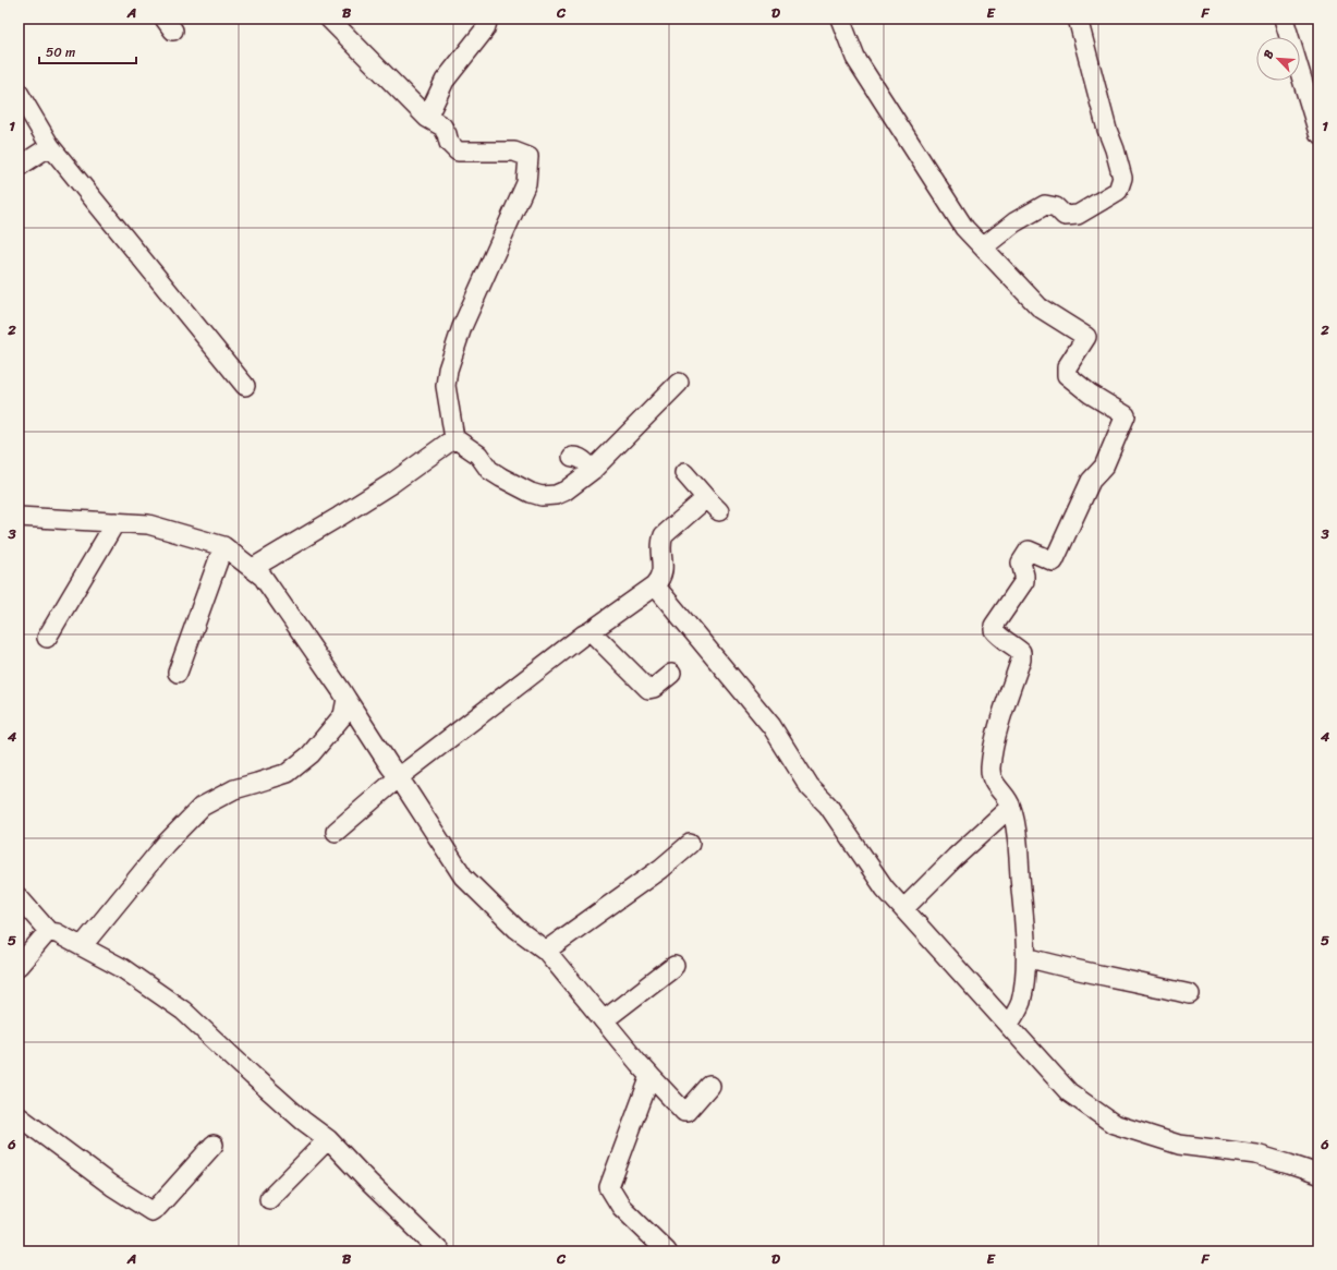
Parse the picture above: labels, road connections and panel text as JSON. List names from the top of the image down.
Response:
{
  "scale_bar": "50 m",
  "north": "top left",
  "grid": {
    "columns": [
      "A",
      "B",
      "C",
      "D",
      "E",
      "F"
    ],
    "rows": [
      "1",
      "2",
      "3",
      "4",
      "5",
      "6"
    ]
  }
}
